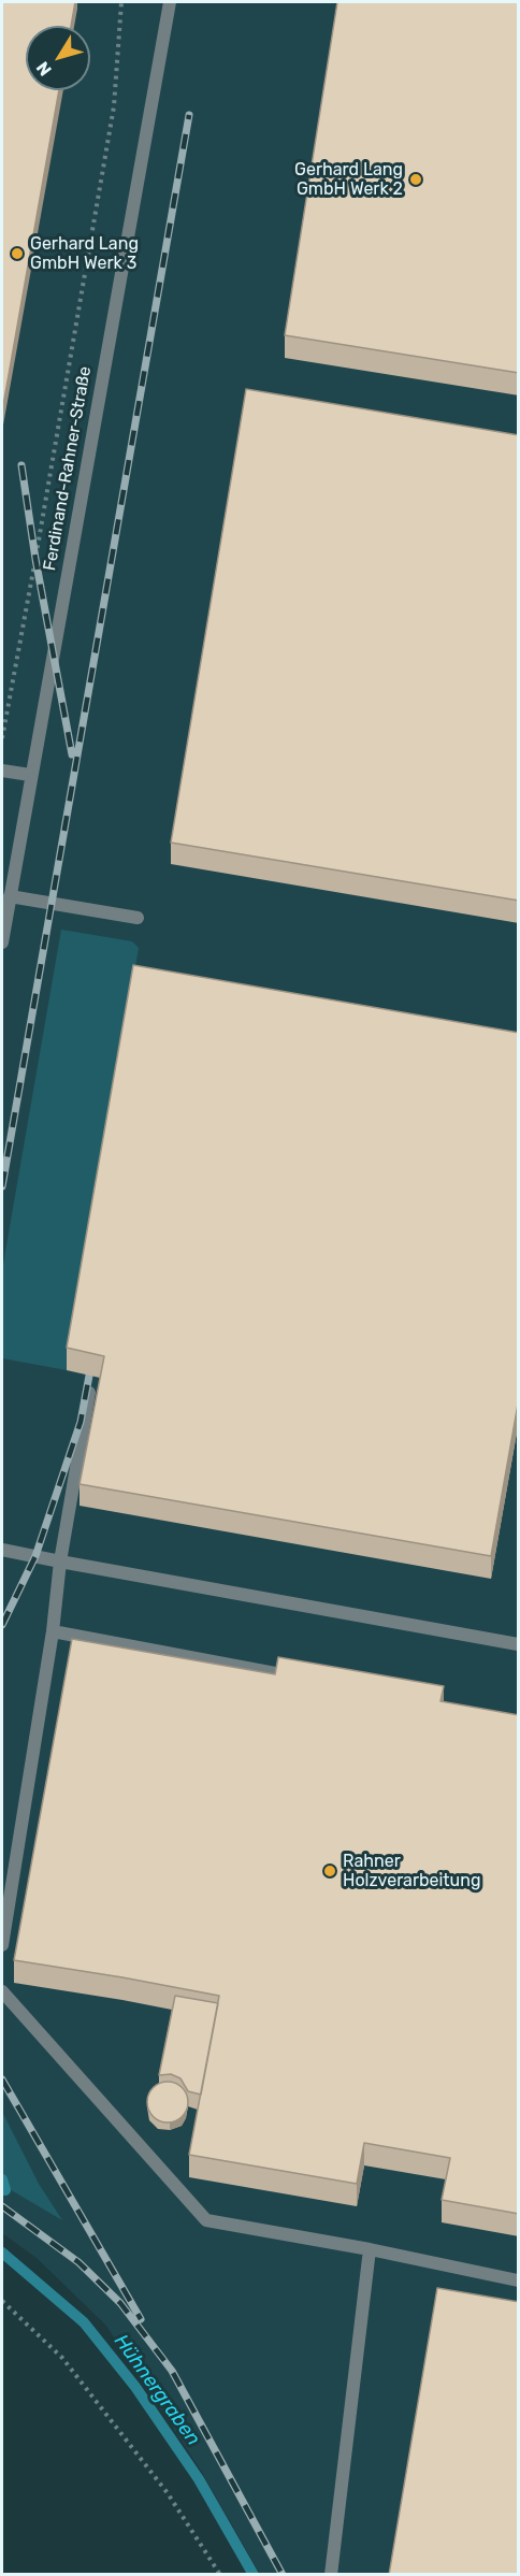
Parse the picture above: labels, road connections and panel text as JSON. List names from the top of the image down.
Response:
{
  "streets": {
    "street": ["Ferdinand-Rahner-Straße"]
  },
  "water": ["Hühnergraben"],
  "places": ["Gerhard Lang GmbH Werk 2", "Gerhard Lang GmbH Werk 3", "Rahner Holzverarbeitung"],
  "north": "bottom left"
}
